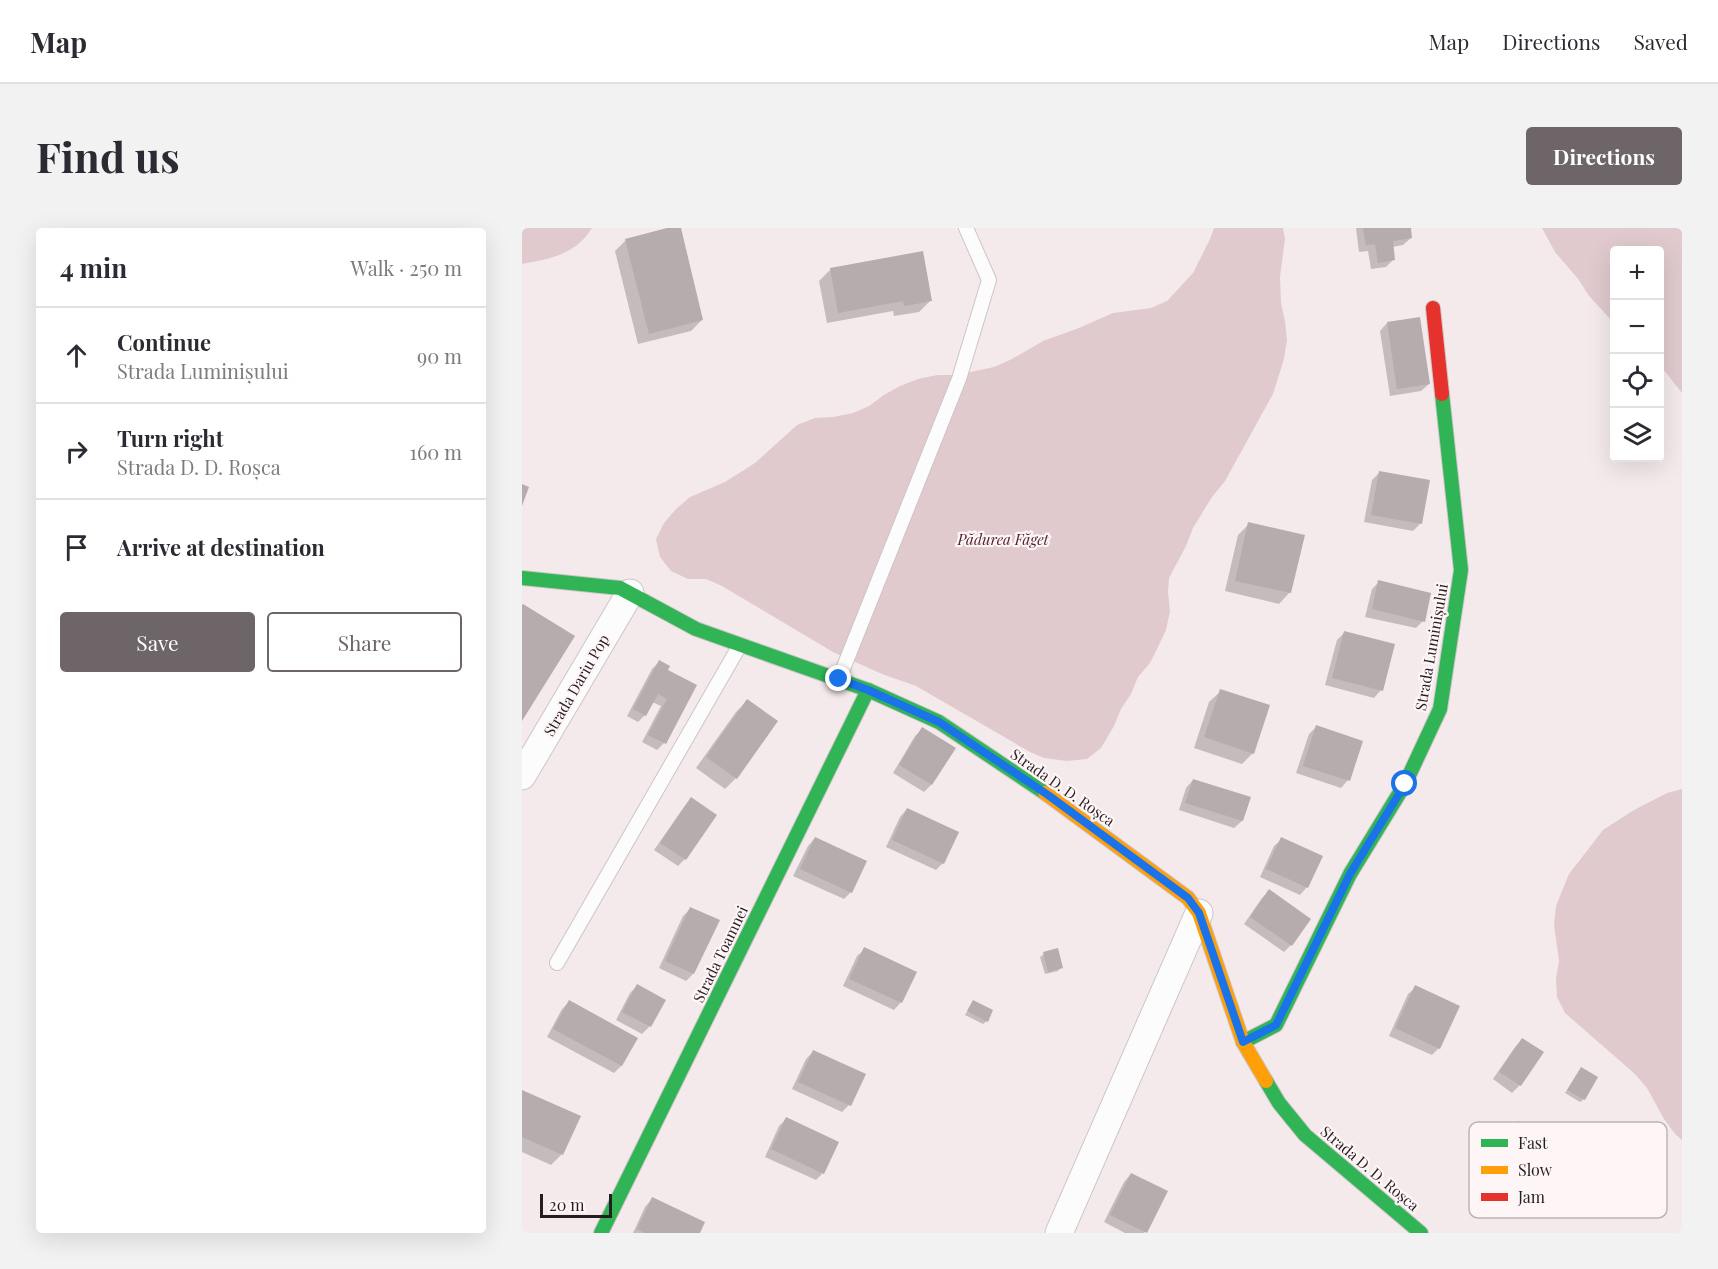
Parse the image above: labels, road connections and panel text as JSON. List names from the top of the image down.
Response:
{
  "streets": {
    "street": [
      "Strada Luminișului",
      "Strada Dariu Pop",
      "Strada D. D. Roșca",
      "Strada Toamnei"
    ]
  },
  "crossings": [
    ["Strada Luminișului", "Strada D. D. Roșca"],
    ["Strada Dariu Pop", "Strada D. D. Roșca"],
    ["Strada D. D. Roșca", "Strada Toamnei"]
  ],
  "parks": ["Pădurea Făget"],
  "legend": ["Fast", "Slow", "Jam"],
  "scale_bar": "20 m",
  "page": {
    "header": "Map",
    "nav": ["Map", "Directions", "Saved"],
    "buttons": [
      "Directions",
      ["Save", "Share"]
    ],
    "title": "Find us",
    "heading": ["4 min", "Walk · 250 m"],
    "map_buttons": ["+", "−"],
    "list": [
      ["Continue", "Strada Luminișului", "90 m"],
      ["Turn right", "Strada D. D. Roșca", "160 m"],
      "Arrive at destination"
    ],
    "scale": "20 m"
  }
}
